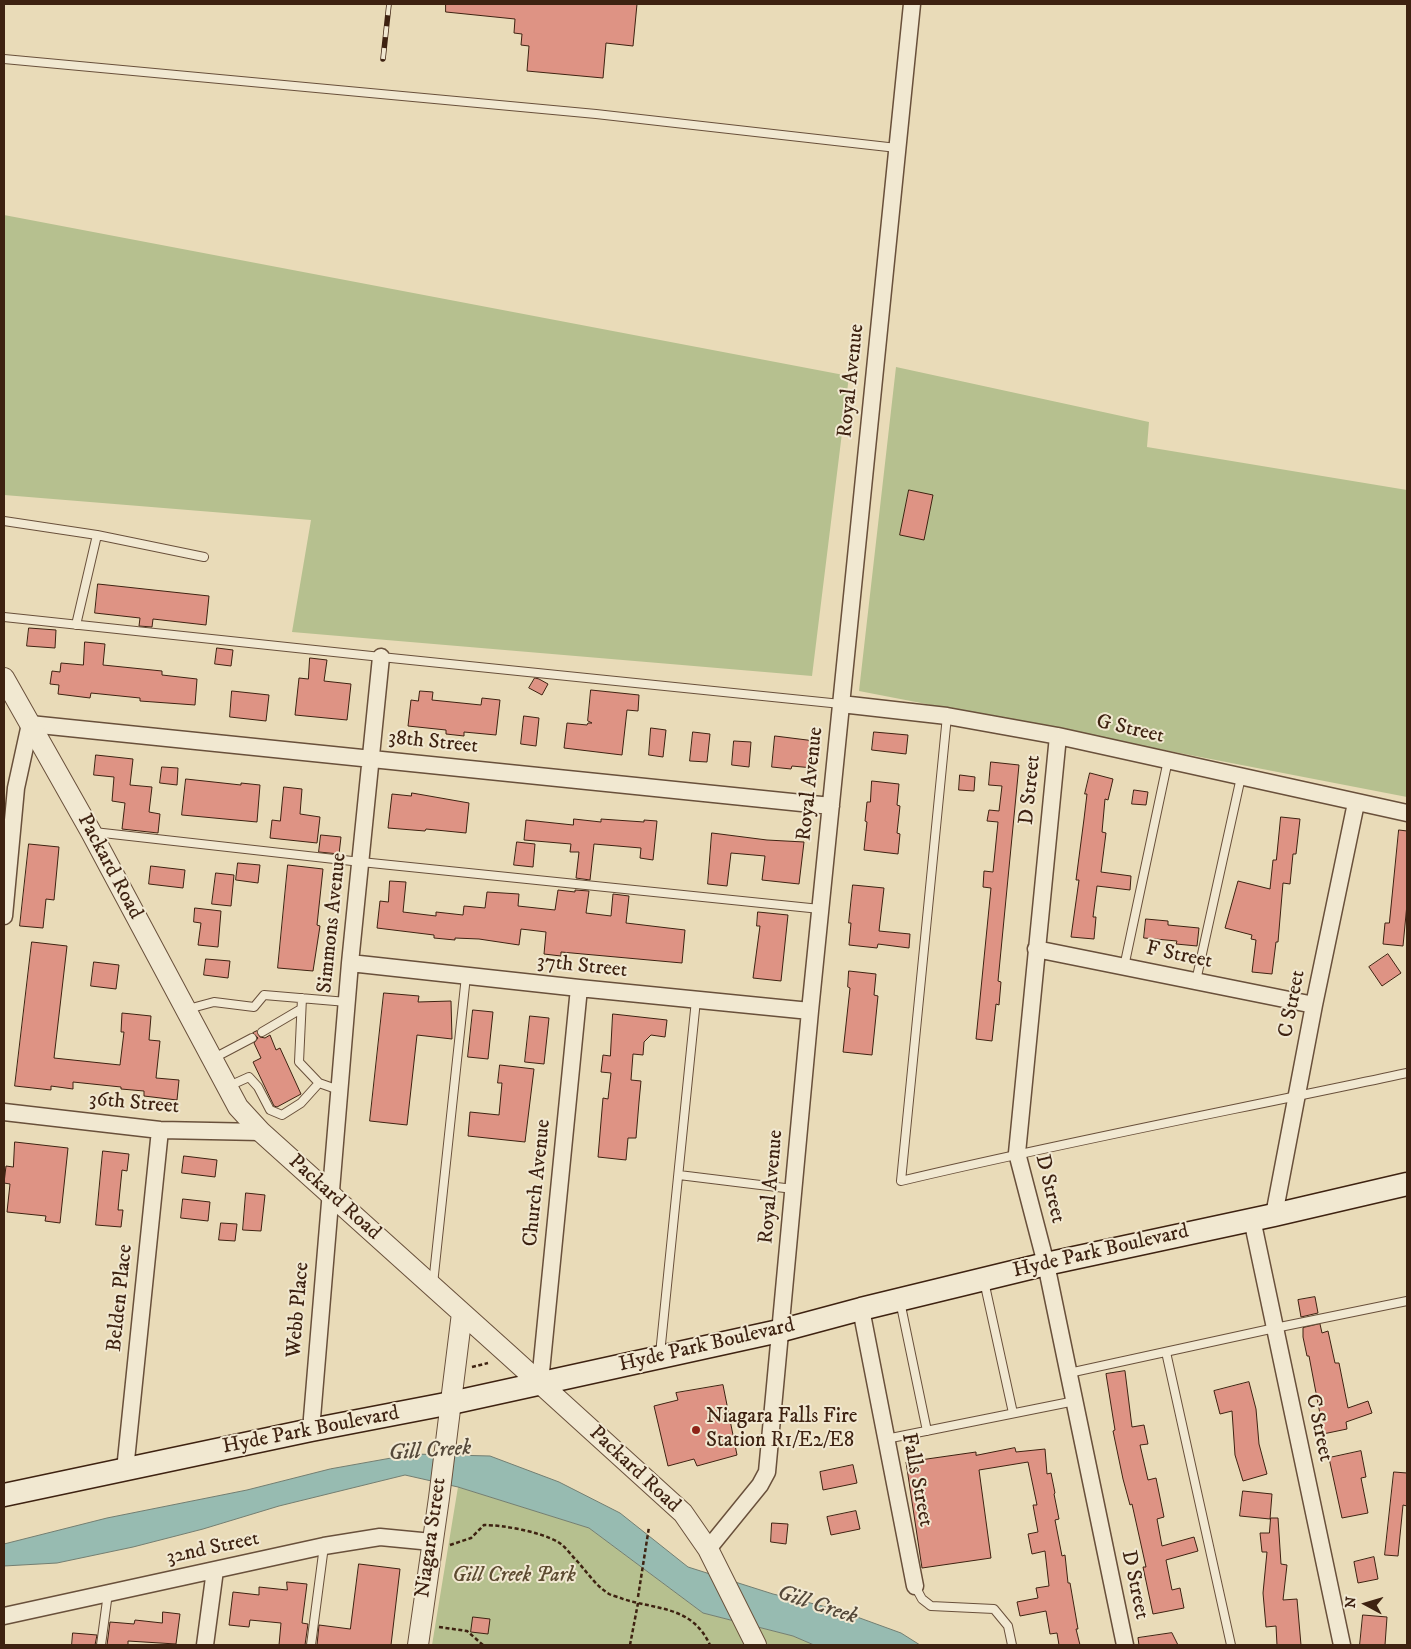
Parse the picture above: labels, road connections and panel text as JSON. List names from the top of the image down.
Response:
{
  "streets": {
    "main road": ["Hyde Park Boulevard"],
    "street": [
      "Royal Avenue",
      "G Street",
      "38th Street",
      "D Street",
      "Packard Road",
      "Simmons Avenue",
      "F Street",
      "37th Street",
      "C Street",
      "36th Street",
      "Church Avenue",
      "Belden Place",
      "Webb Place",
      "Falls Street",
      "Niagara Street",
      "32nd Street"
    ]
  },
  "crossings": [
    ["Royal Avenue", "G Street"],
    ["Royal Avenue", "38th Street"],
    ["Royal Avenue", "Packard Road"],
    ["Royal Avenue", "37th Street"],
    ["Royal Avenue", "Hyde Park Boulevard"],
    ["G Street", "D Street"],
    ["G Street", "C Street"],
    ["38th Street", "Packard Road"],
    ["38th Street", "Simmons Avenue"],
    ["D Street", "F Street"],
    ["D Street", "Hyde Park Boulevard"],
    ["Packard Road", "Simmons Avenue"],
    ["Packard Road", "36th Street"],
    ["Packard Road", "Church Avenue"],
    ["Packard Road", "Hyde Park Boulevard"],
    ["Packard Road", "Webb Place"],
    ["Packard Road", "Niagara Street"],
    ["Simmons Avenue", "37th Street"],
    ["Simmons Avenue", "Webb Place"],
    ["F Street", "C Street"],
    ["37th Street", "Church Avenue"],
    ["C Street", "Hyde Park Boulevard"],
    ["36th Street", "Belden Place"],
    ["Church Avenue", "Hyde Park Boulevard"],
    ["Hyde Park Boulevard", "Belden Place"],
    ["Hyde Park Boulevard", "Webb Place"],
    ["Hyde Park Boulevard", "Falls Street"],
    ["Hyde Park Boulevard", "Niagara Street"],
    ["Niagara Street", "32nd Street"]
  ],
  "water": ["Gill Creek"],
  "parks": ["Gill Creek Park"],
  "places": ["Niagara Falls Fire Station R1/E2/E8"],
  "north": "left"
}
